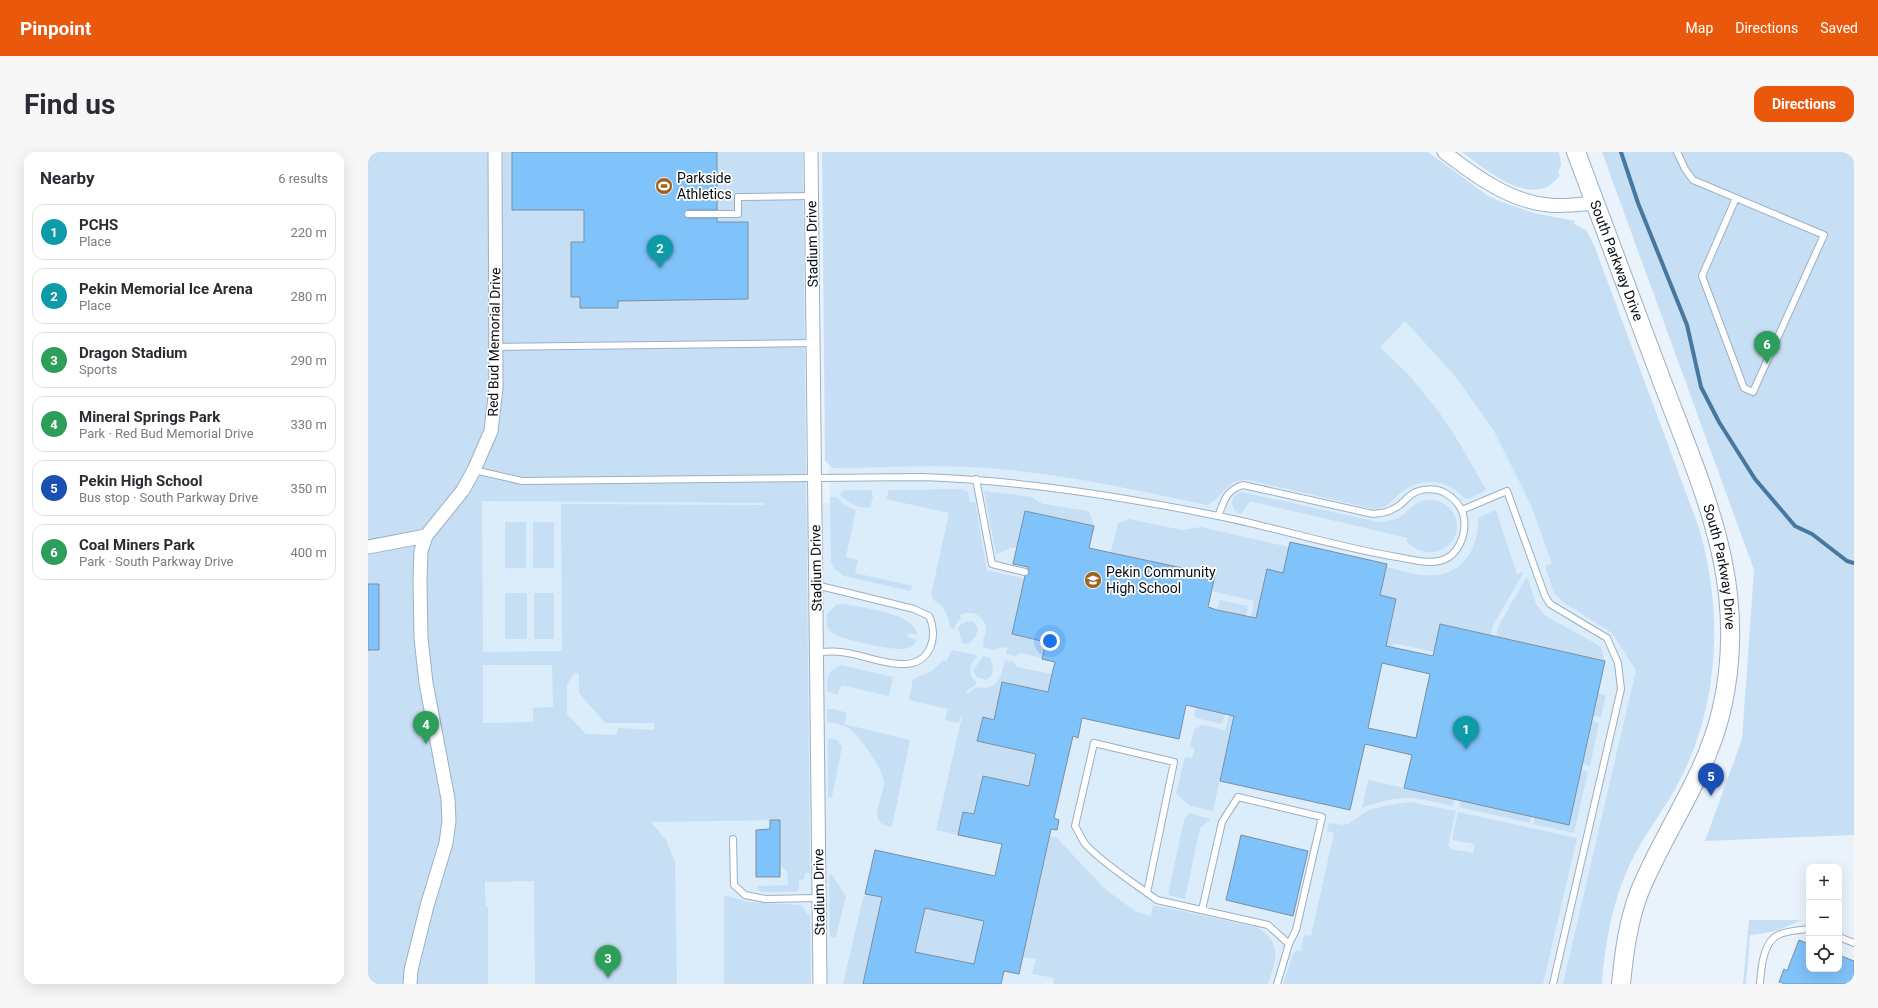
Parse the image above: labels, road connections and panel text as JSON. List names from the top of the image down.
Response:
{
  "streets": {
    "main road": ["South Parkway Drive"],
    "street": ["Stadium Drive", "Red Bud Memorial Drive"]
  },
  "places": {
    "sports": ["Parkside Athletics"],
    "school or university": ["Pekin Community High School"]
  },
  "page": {
    "header": "Pinpoint",
    "nav": ["Map", "Directions", "Saved"],
    "buttons": "Directions",
    "title": "Find us",
    "heading": ["Nearby", "6 results"],
    "list": [
      {
        "mark": "1",
        "name": "PCHS",
        "note": "Place",
        "value": "220 m"
      },
      {
        "mark": "2",
        "name": "Pekin Memorial Ice Arena",
        "note": "Place",
        "value": "280 m"
      },
      {
        "mark": "3",
        "name": "Dragon Stadium",
        "note": "Sports",
        "value": "290 m"
      },
      {
        "mark": "4",
        "name": "Mineral Springs Park",
        "note": "Park · Red Bud Memorial Drive",
        "value": "330 m"
      },
      {
        "mark": "5",
        "name": "Pekin High School",
        "note": "Bus stop · South Parkway Drive",
        "value": "350 m"
      },
      {
        "mark": "6",
        "name": "Coal Miners Park",
        "note": "Park · South Parkway Drive",
        "value": "400 m"
      }
    ],
    "pins": [
      "2",
      "6",
      "4",
      "1",
      "5",
      "3"
    ],
    "map_buttons": ["+", "−"]
  }
}
